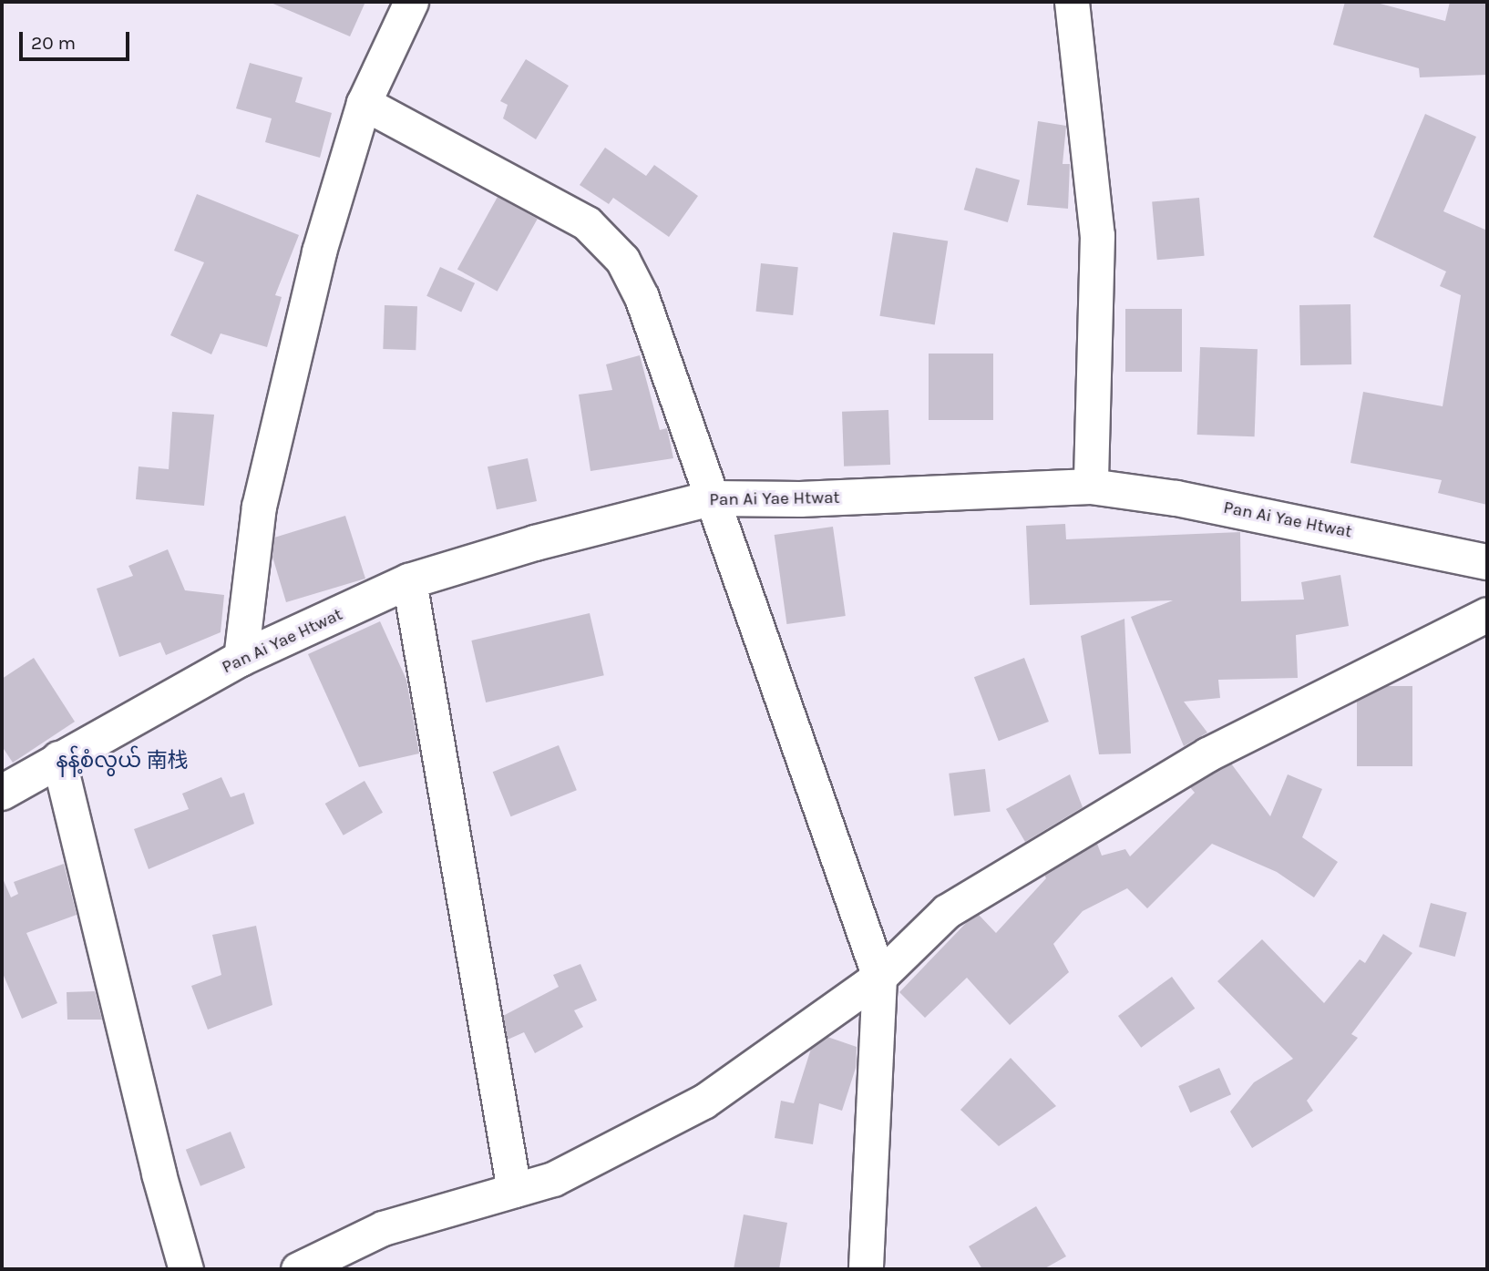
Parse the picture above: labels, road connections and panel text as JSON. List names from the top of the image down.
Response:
{
  "streets": {
    "street": ["Pan Ai Yae Htwat"]
  },
  "districts": ["နန့်စံလွယ် 南栈"],
  "scale_bar": "20 m"
}
